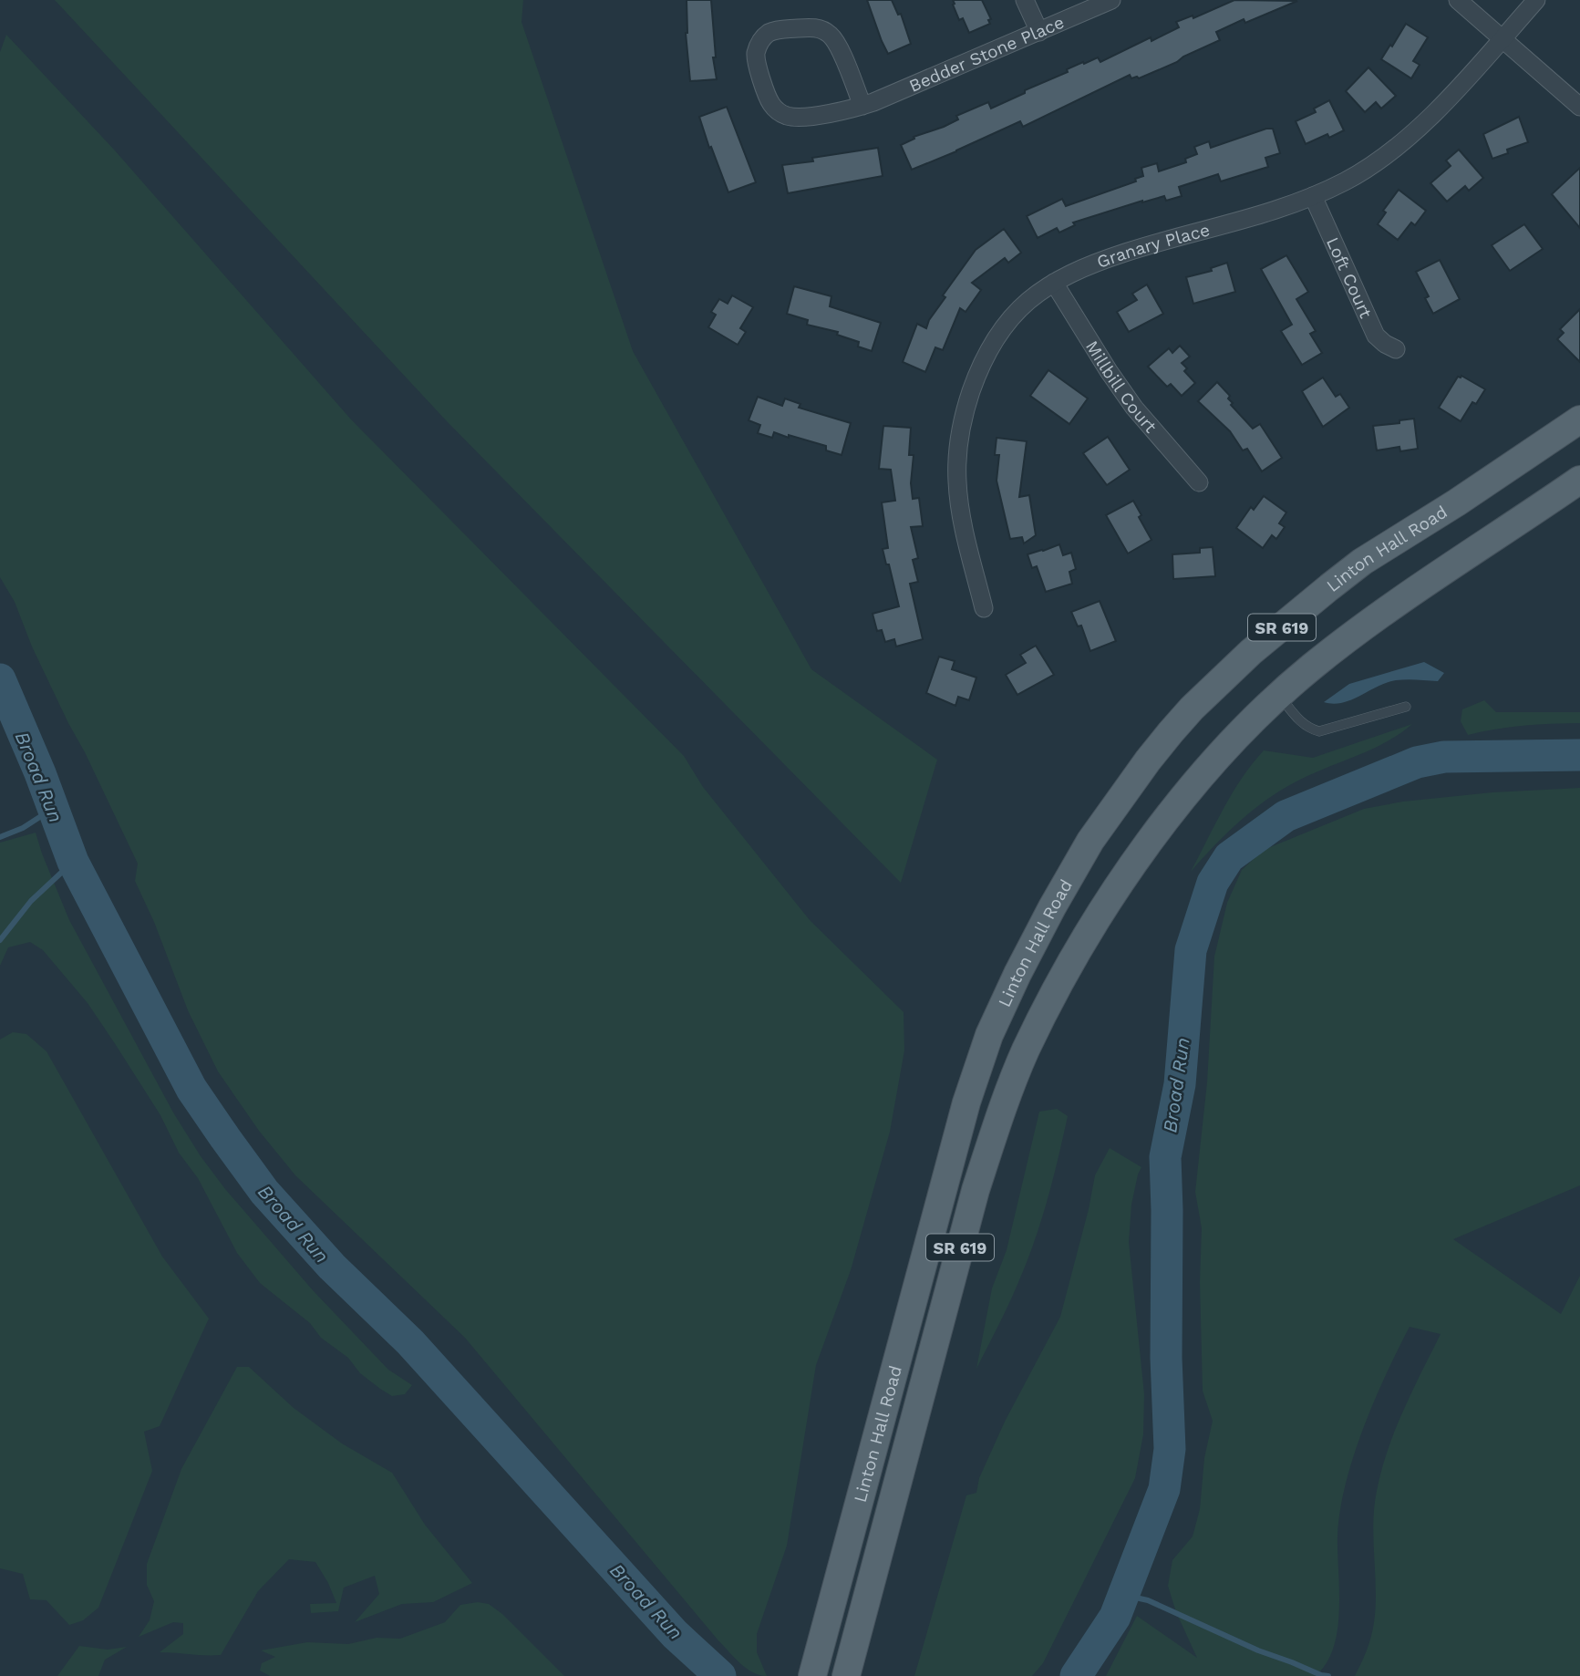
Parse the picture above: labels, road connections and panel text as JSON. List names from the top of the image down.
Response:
{
  "streets": {
    "main road": ["Linton Hall Road", "SR 619"],
    "street": [
      "Bedder Stone Place",
      "Granary Place",
      "Loft Court",
      "Millbill Court"
    ]
  },
  "crossings": [
    ["Granary Place", "Loft Court"],
    ["Granary Place", "Millbill Court"]
  ],
  "water": ["Broad Run"]
}
